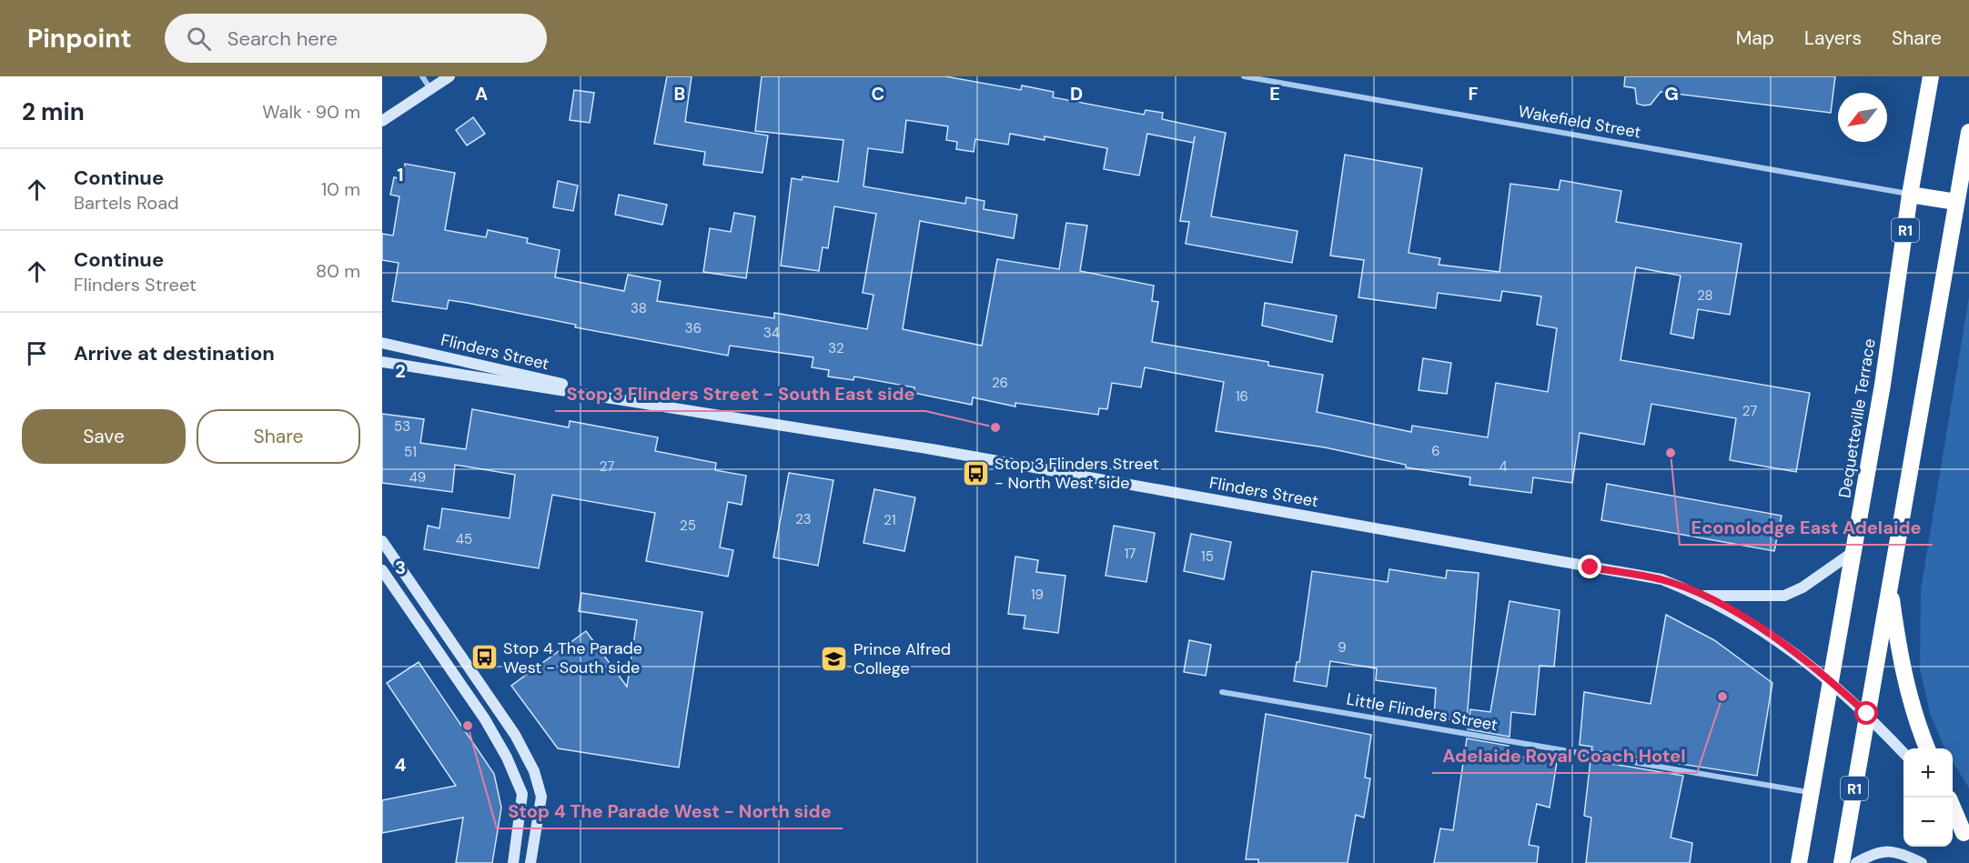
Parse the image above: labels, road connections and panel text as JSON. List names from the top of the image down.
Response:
{
  "streets": {
    "highway": ["R1", "Dequetteville Terrace"],
    "main road": ["Flinders Street"],
    "street": ["Wakefield Street", "Little Flinders Street"]
  },
  "crossings": [
    ["Wakefield Street", "Dequetteville Terrace"],
    ["R1", "Flinders Street"],
    ["Flinders Street", "Dequetteville Terrace"],
    ["Dequetteville Terrace", "Little Flinders Street"]
  ],
  "places": {
    "other": [
      "Stop 3 Flinders Street - South East side",
      "Econolodge East Adelaide",
      "Adelaide Royal Coach Hotel",
      "Stop 4 The Parade West - North side"
    ],
    "bus stop": ["Stop 3 Flinders Street - North West side", "Stop 4 The Parade West - South side"],
    "school or university": ["Prince Alfred College"]
  },
  "house_numbers": [
    "28",
    "38",
    "36",
    "34",
    "32",
    "26",
    "16",
    "27",
    "53",
    "6",
    "51",
    "27",
    "4",
    "49",
    "23",
    "21",
    "25",
    "45",
    "17",
    "15",
    "19",
    "9"
  ],
  "north": "bottom left",
  "page": {
    "header": "Pinpoint",
    "search": "Search here",
    "nav": ["Map", "Layers", "Share"],
    "heading": ["2 min", "Walk · 90 m"],
    "list": [
      ["Continue", "Bartels Road", "10 m"],
      ["Continue", "Flinders Street", "80 m"],
      "Arrive at destination"
    ],
    "buttons": ["Save", "Share"],
    "map_buttons": ["+", "−"]
  },
  "grid": {
    "columns": [
      "A",
      "B",
      "C",
      "D",
      "E",
      "F",
      "G"
    ],
    "rows": [
      "1",
      "2",
      "3",
      "4"
    ]
  }
}
